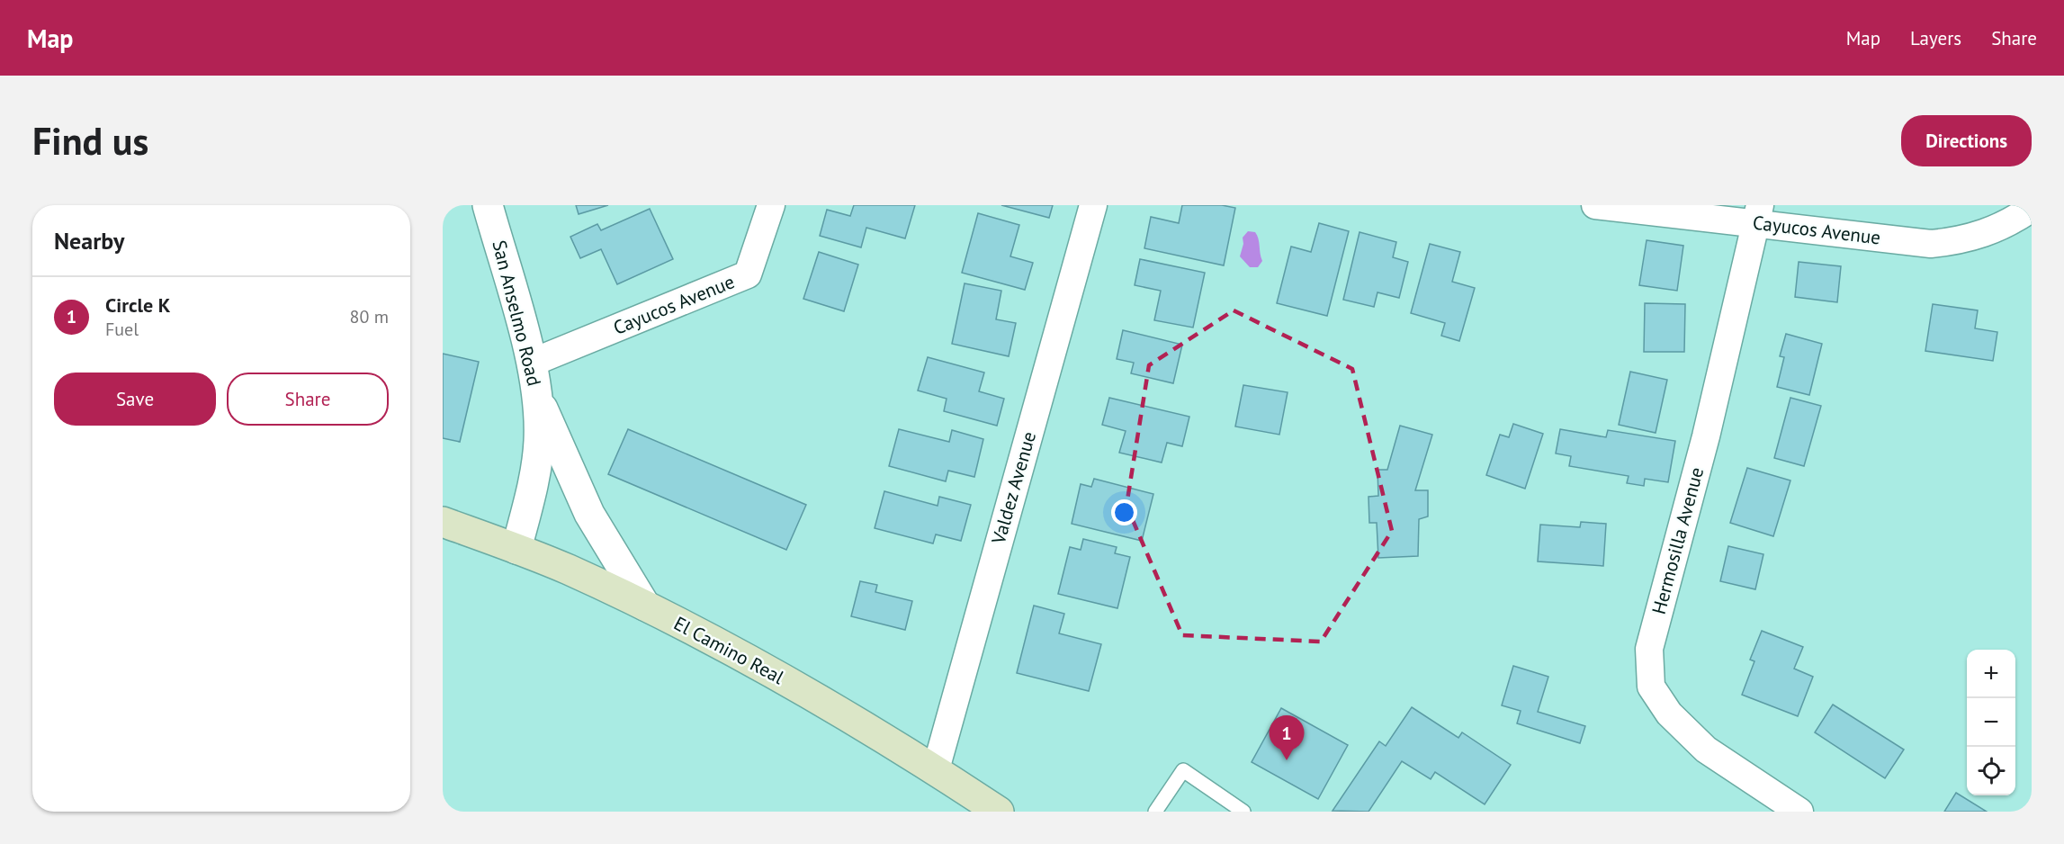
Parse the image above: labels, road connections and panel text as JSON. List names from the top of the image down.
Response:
{
  "streets": {
    "main road": ["El Camino Real"],
    "street": [
      "Cayucos Avenue",
      "San Anselmo Road",
      "Valdez Avenue",
      "Hermosilla Avenue"
    ]
  },
  "crossings": [
    ["Cayucos Avenue", "San Anselmo Road"],
    ["Cayucos Avenue", "Hermosilla Avenue"],
    ["San Anselmo Road", "El Camino Real"],
    ["Valdez Avenue", "El Camino Real"]
  ],
  "page": {
    "header": "Map",
    "nav": ["Map", "Layers", "Share"],
    "buttons": [
      "Directions",
      ["Save", "Share"]
    ],
    "title": "Find us",
    "heading": "Nearby",
    "list": [
      {
        "mark": "1",
        "name": "Circle K",
        "note": "Fuel",
        "value": "80 m"
      }
    ],
    "map_buttons": ["+", "−"],
    "pins": "1"
  }
}
